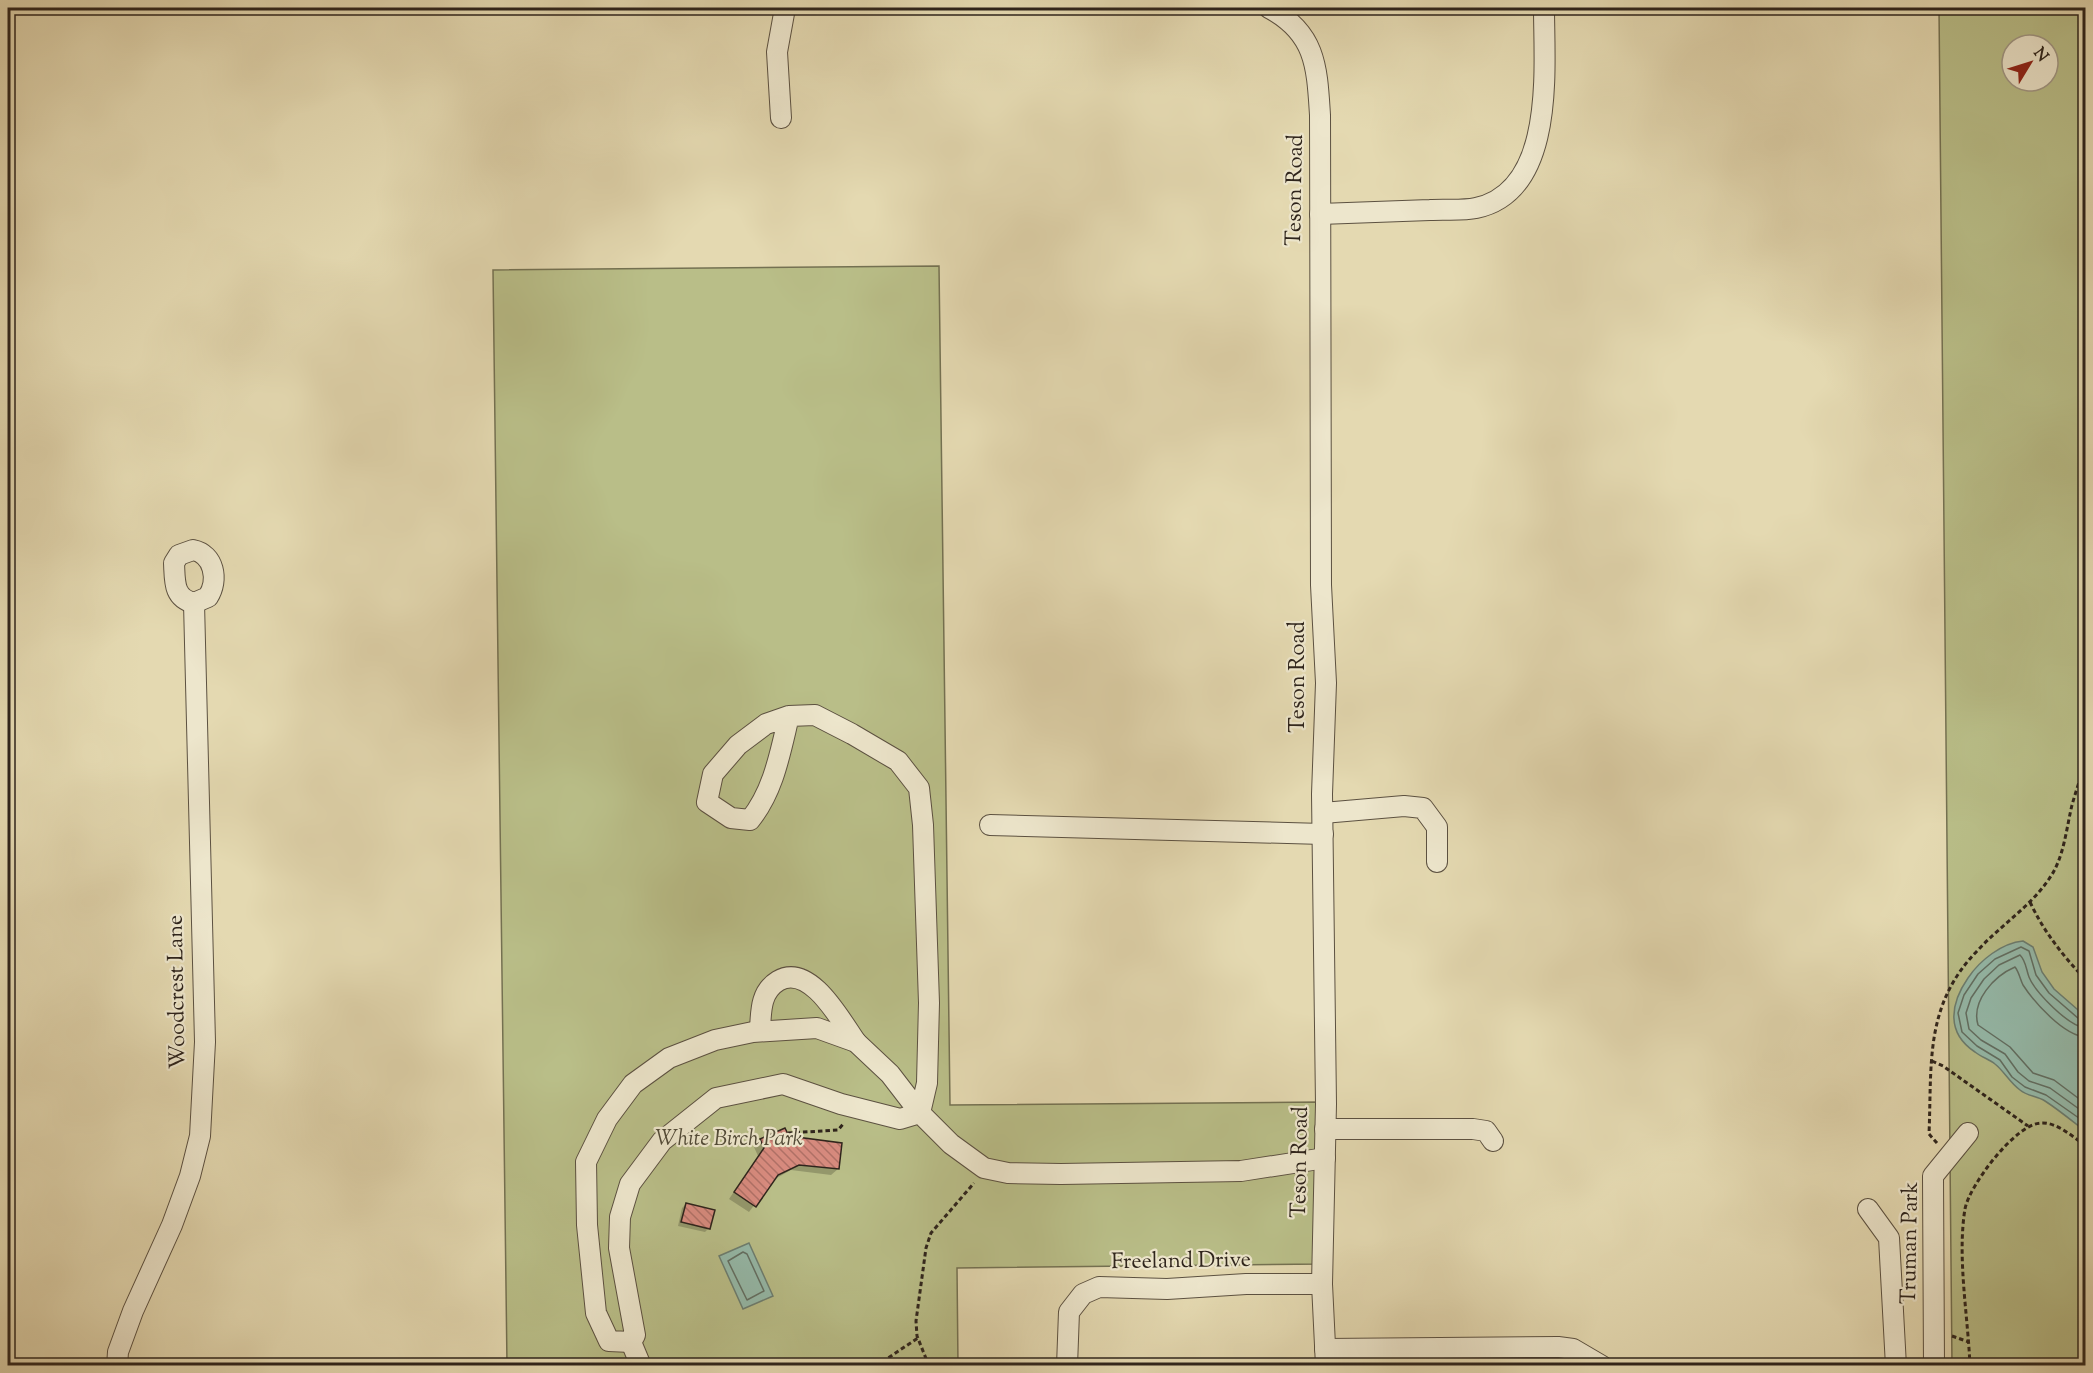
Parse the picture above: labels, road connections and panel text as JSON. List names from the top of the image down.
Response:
{
  "streets": {
    "street": [
      "Teson Road",
      "Woodcrest Lane",
      "Truman Park",
      "Freeland Drive"
    ]
  },
  "crossings": [
    ["Teson Road", "Freeland Drive"]
  ],
  "parks": ["White Birch Park"],
  "north": "top right"
}
